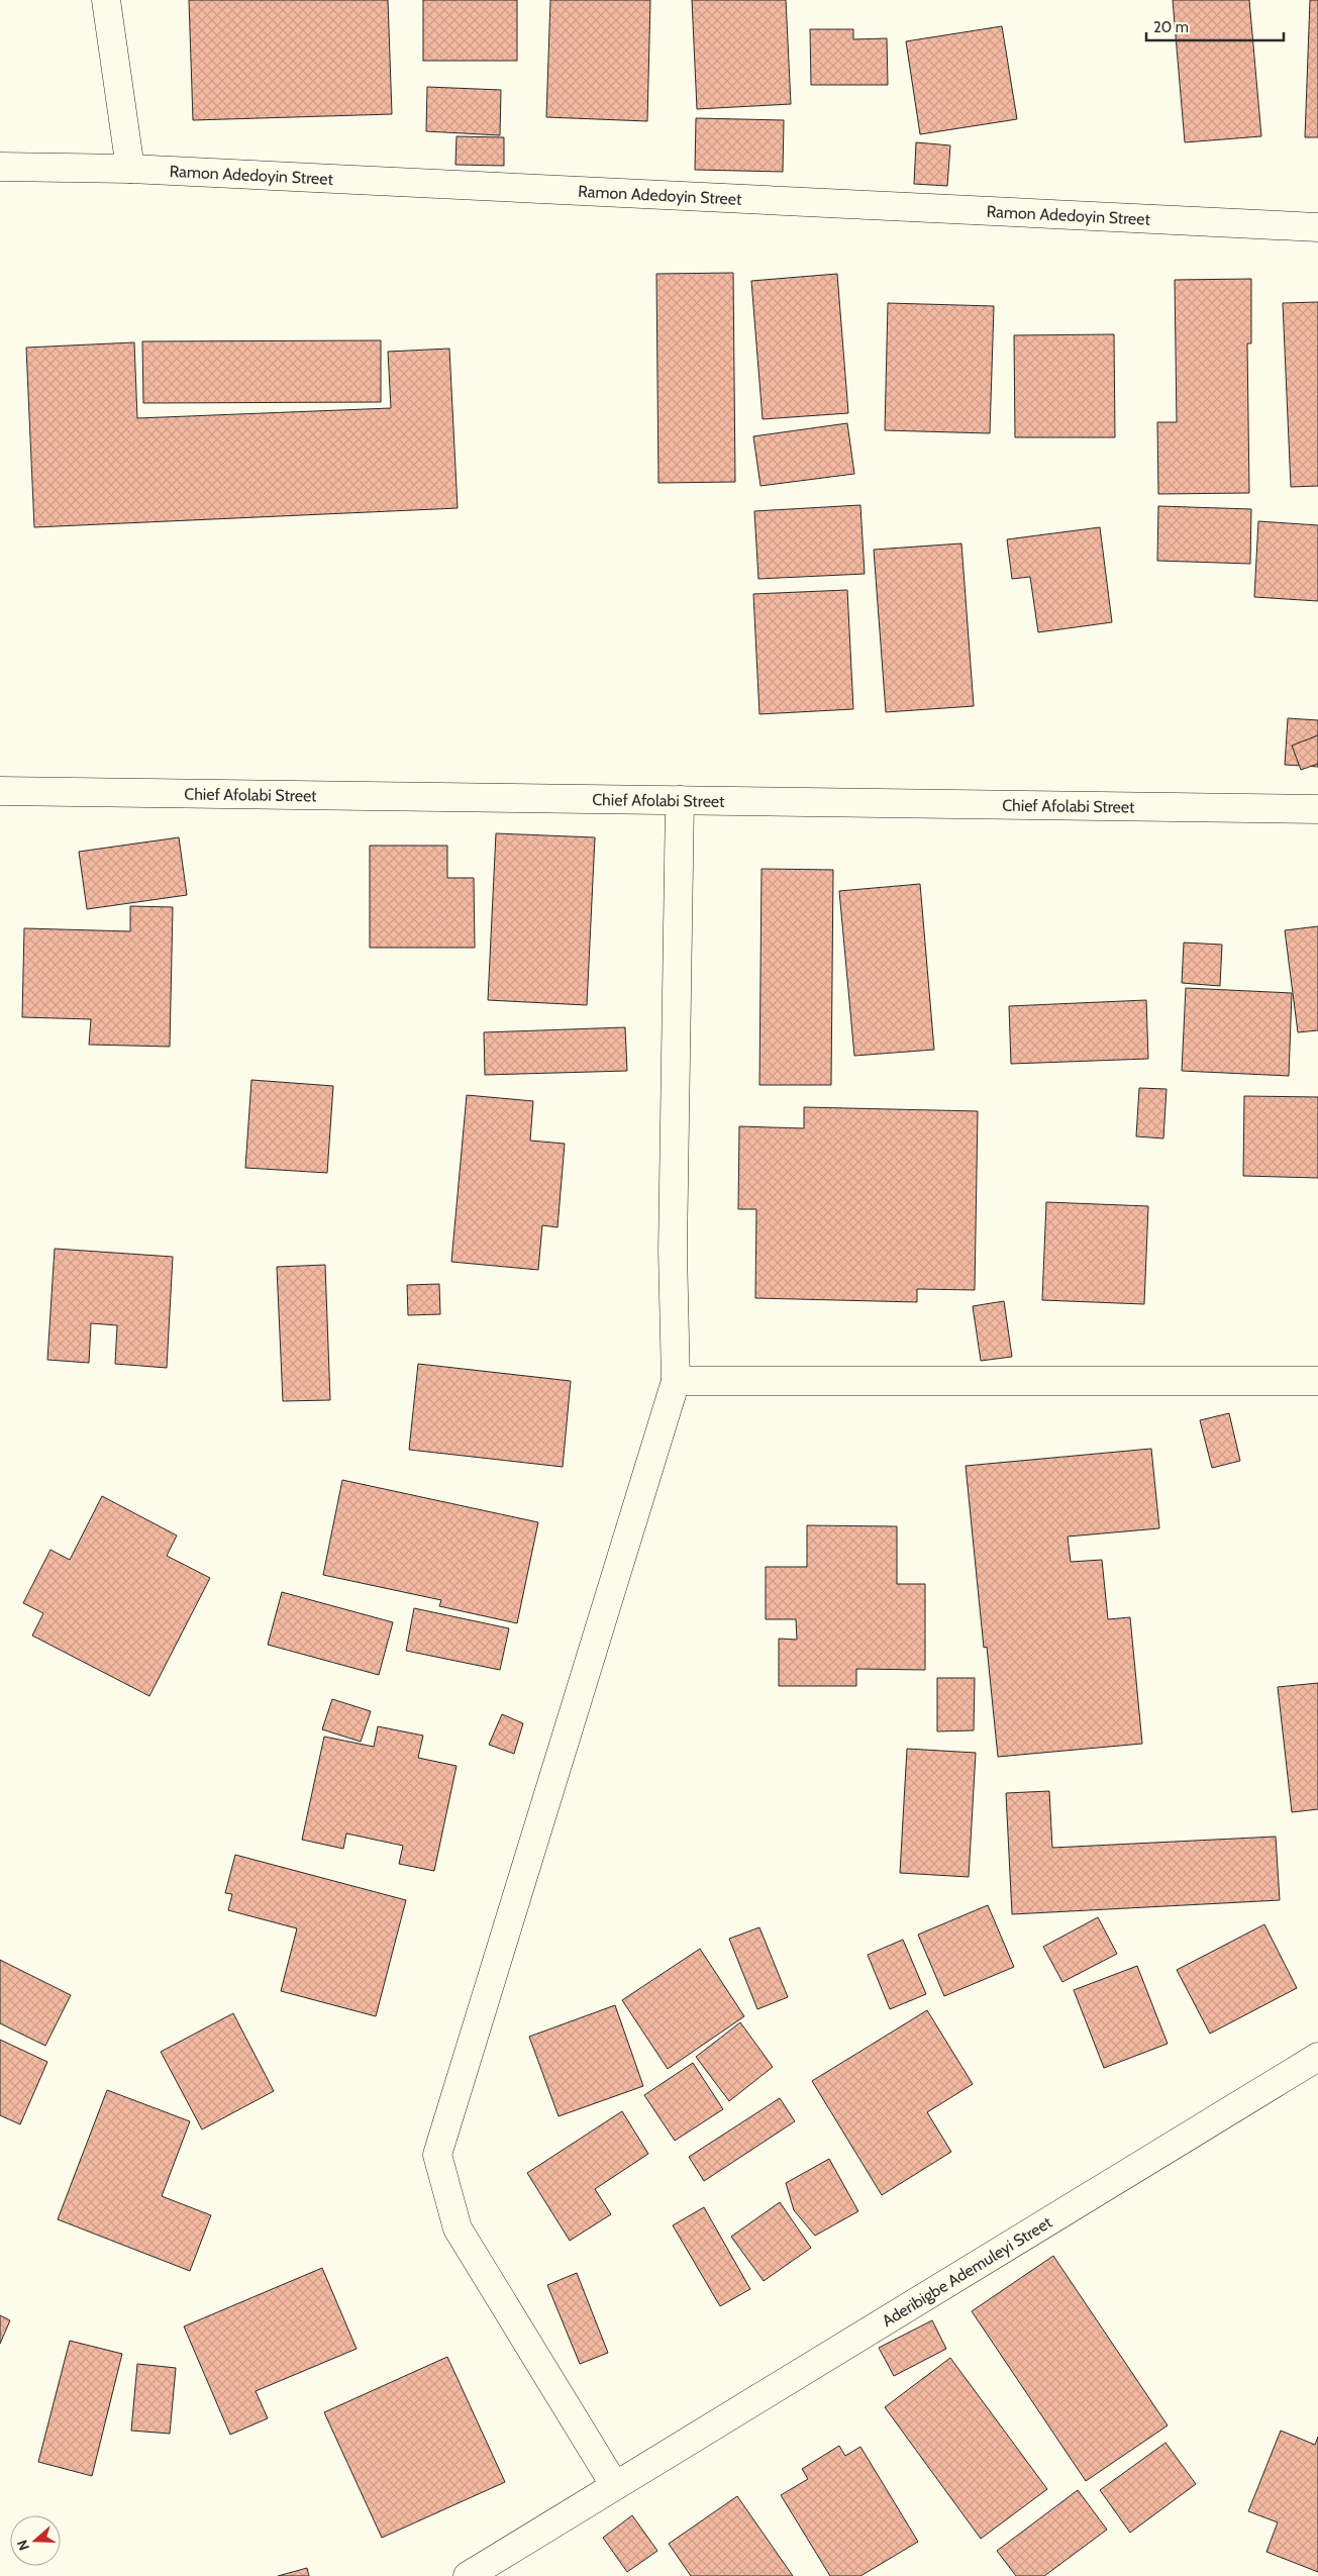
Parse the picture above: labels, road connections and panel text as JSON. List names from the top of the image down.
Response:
{
  "streets": {
    "street": ["Ramon Adedoyin Street", "Chief Afolabi Street", "Aderibigbe Ademuleyi Street"]
  },
  "scale_bar": "20 m",
  "north": "left"
}
